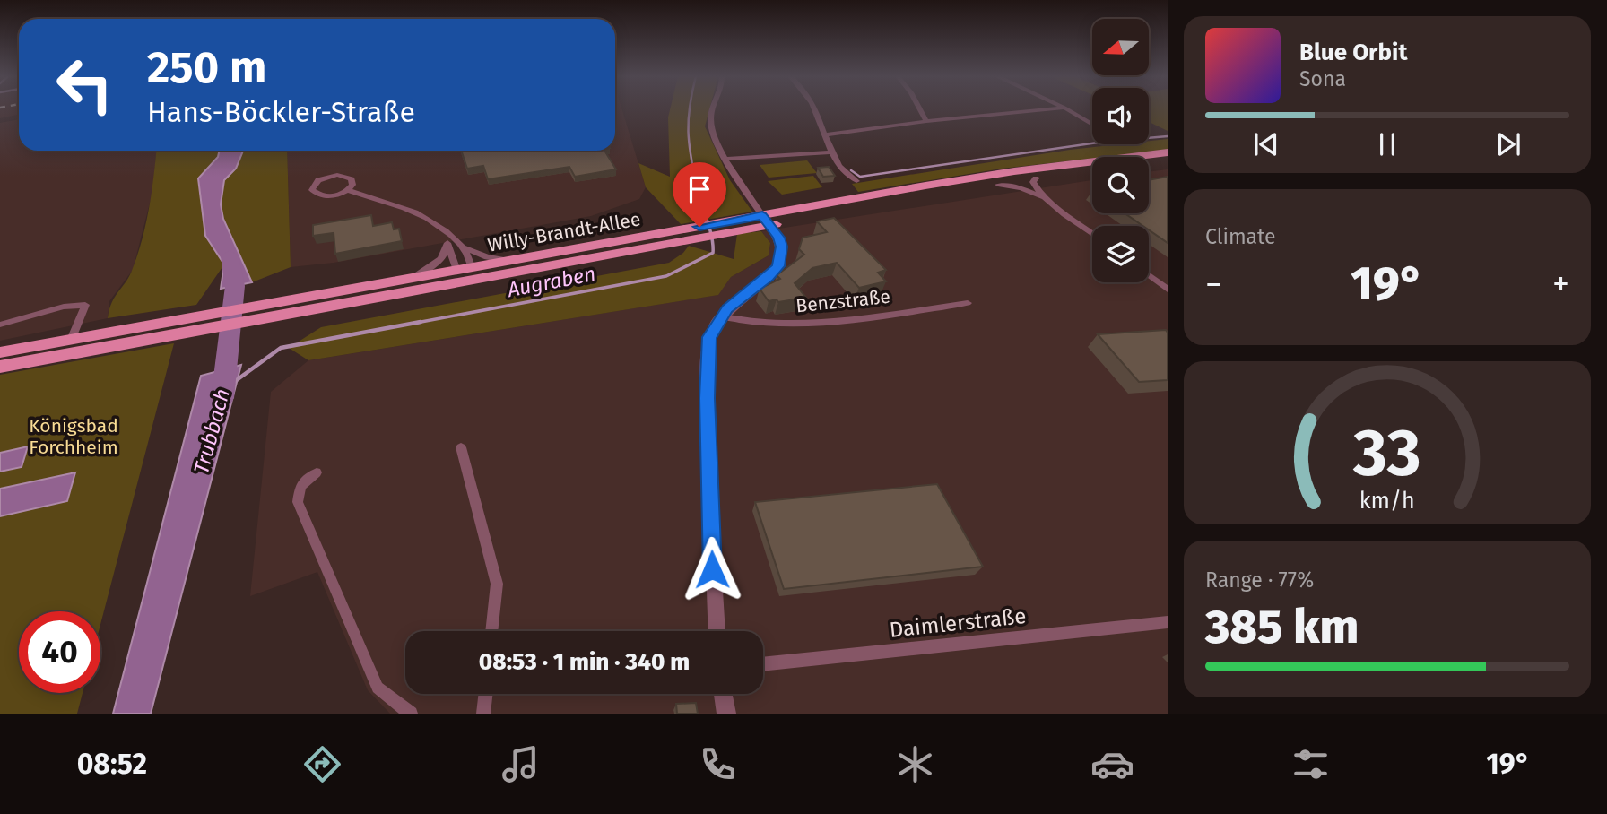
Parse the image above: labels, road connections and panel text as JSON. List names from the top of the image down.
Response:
{
  "streets": {
    "main road": ["Willy-Brandt-Allee"],
    "street": ["Benzstraße", "Daimlerstraße"]
  },
  "water": ["Augraben", "Trubbach"],
  "parks": ["Königsbad Forchheim"],
  "north": "left",
  "page": {
    "turn": ["250 m", "Hans-Böckler-Straße"],
    "song": ["Blue Orbit", "Sona"],
    "tile": [
      "Climate",
      ["Range · 77%", "385 km"]
    ],
    "heat": ["−", "19°", "+"],
    "limit": "40",
    "trip": "08:53 · 1 min · 340 m",
    "tabs": ["08:52", "19°"],
    "gauge": ["33", "km/h"]
  }
}
